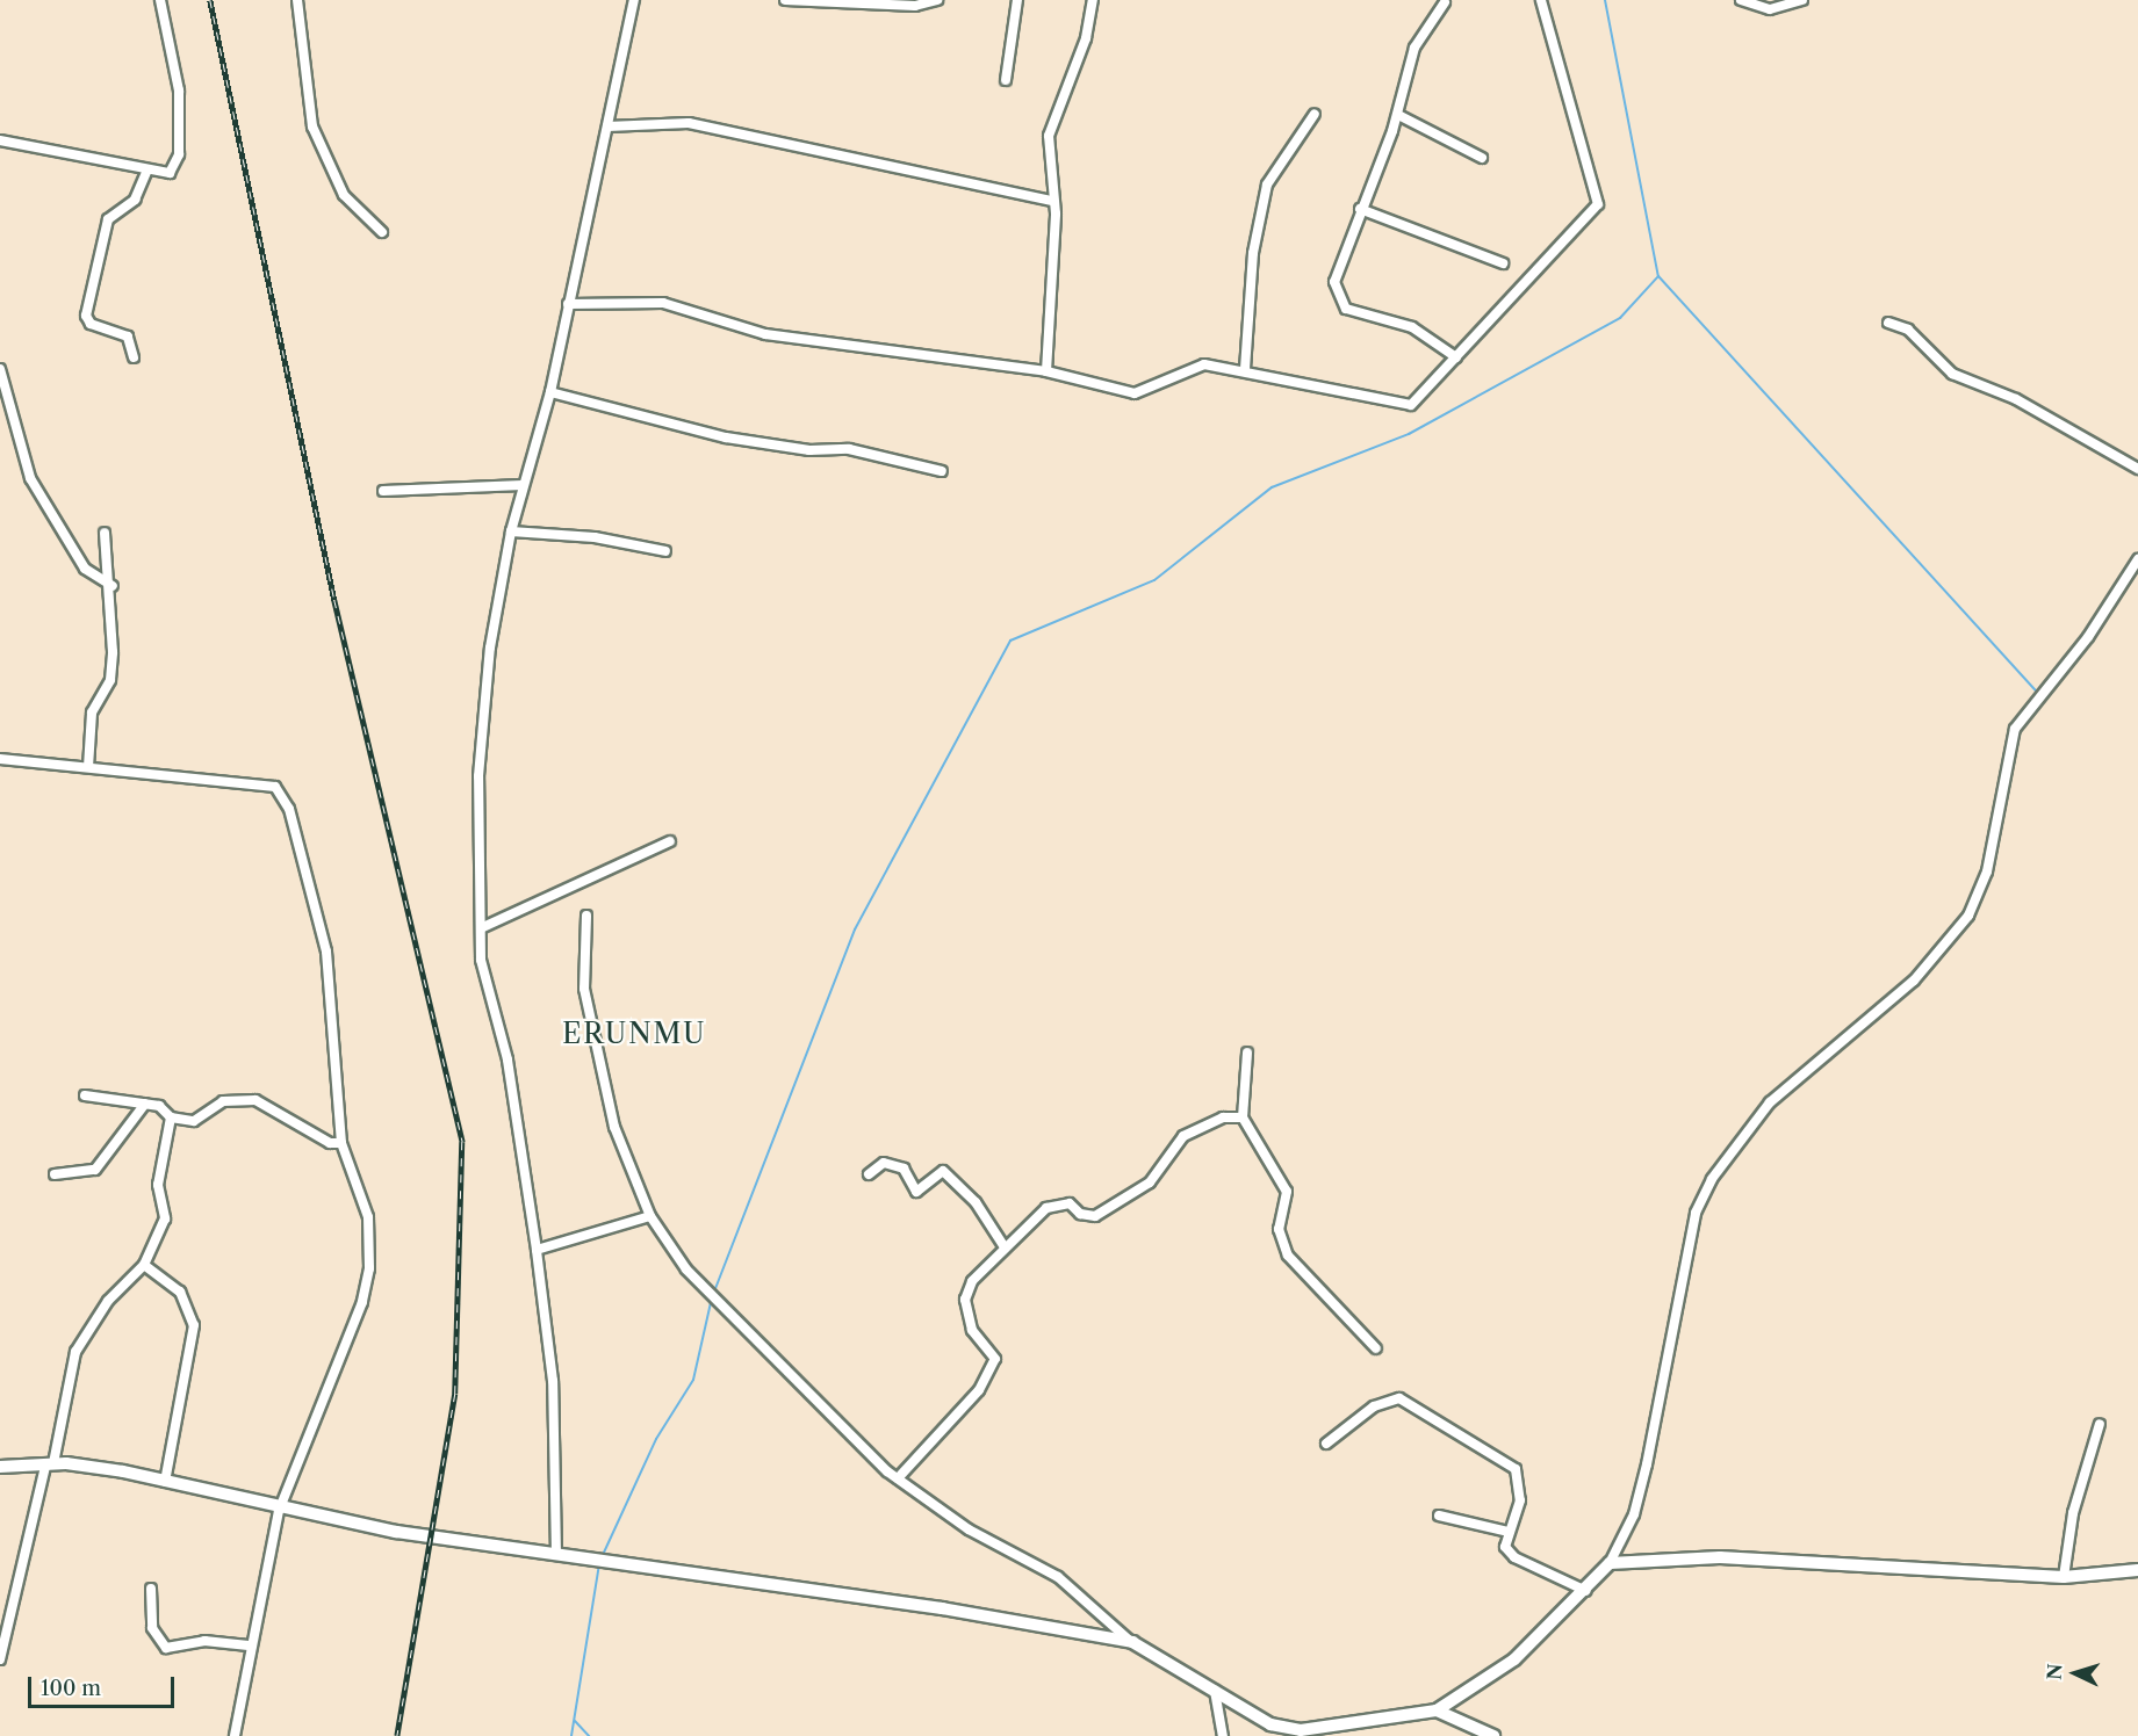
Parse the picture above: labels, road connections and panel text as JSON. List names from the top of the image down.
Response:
{
  "districts": ["ERUNMU"],
  "scale_bar": "100 m",
  "north": "left"
}
